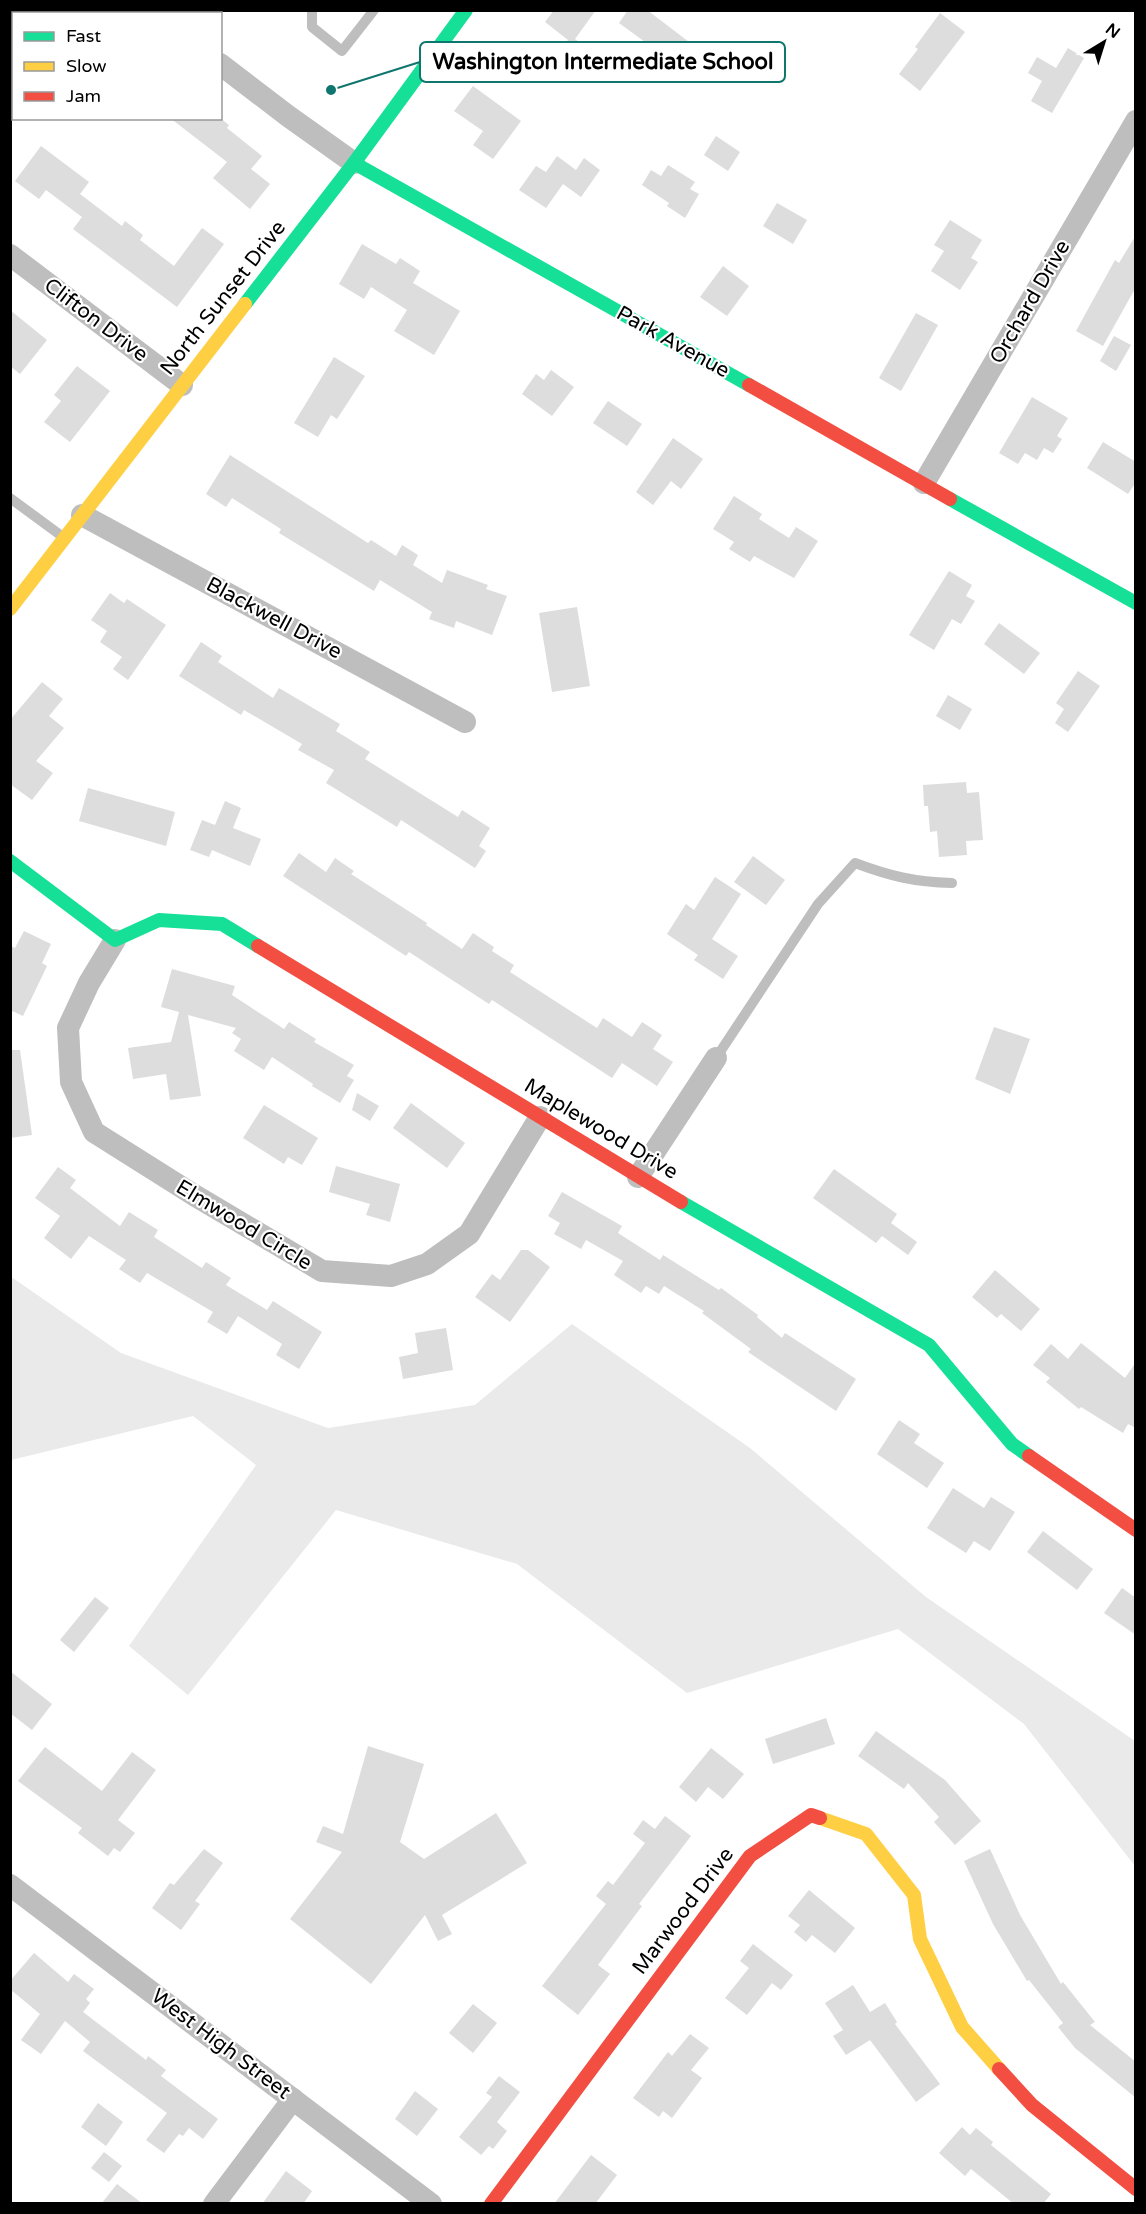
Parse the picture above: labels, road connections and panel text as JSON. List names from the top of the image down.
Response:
{
  "streets": {
    "street": [
      "North Sunset Drive",
      "Orchard Drive",
      "Clifton Drive",
      "Park Avenue",
      "Blackwell Drive",
      "Maplewood Drive",
      "Elmwood Circle",
      "Marwood Drive",
      "West High Street"
    ]
  },
  "crossings": [
    ["North Sunset Drive", "Clifton Drive"],
    ["North Sunset Drive", "Park Avenue"],
    ["North Sunset Drive", "Blackwell Drive"],
    ["Orchard Drive", "Park Avenue"],
    ["Maplewood Drive", "Elmwood Circle"]
  ],
  "places": ["Washington Intermediate School"],
  "legend": ["Fast", "Slow", "Jam"],
  "north": "top right"
}
